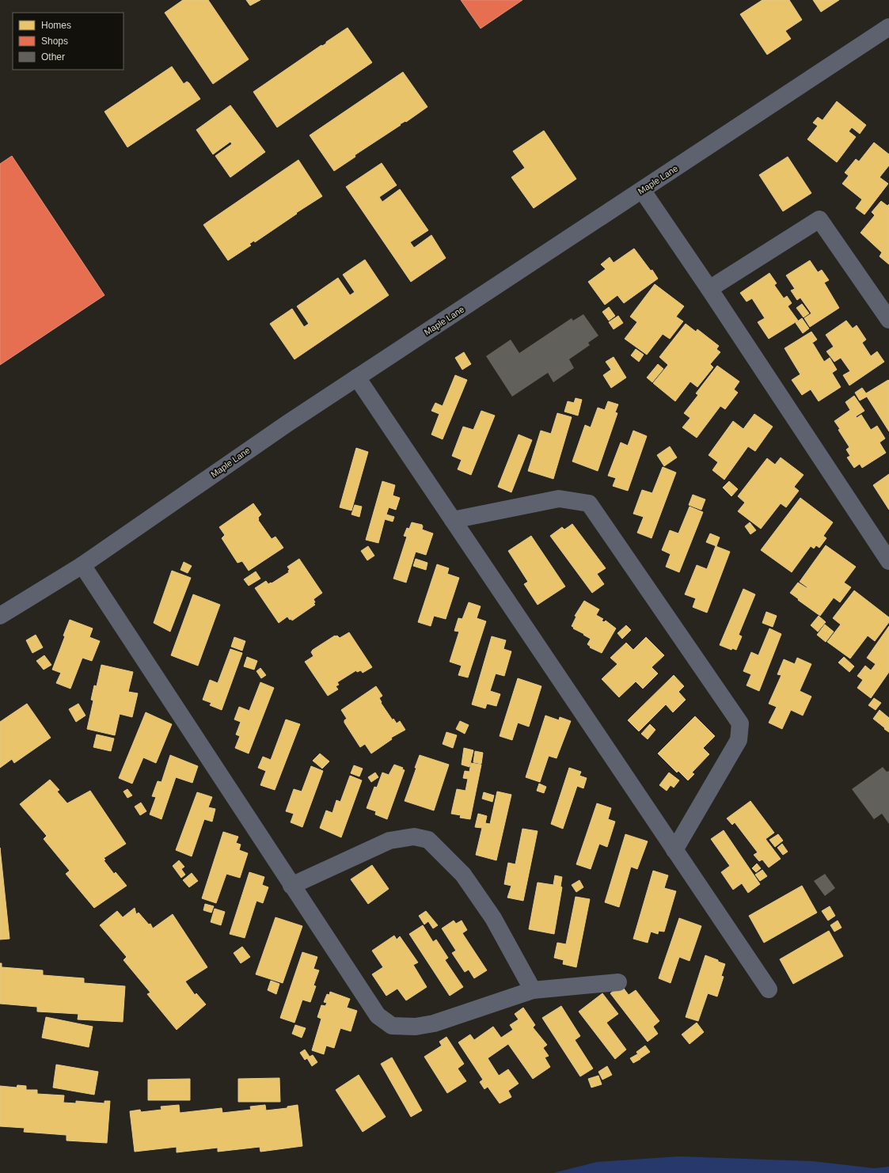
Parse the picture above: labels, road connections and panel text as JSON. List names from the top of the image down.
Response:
{
  "streets": {
    "street": ["Maple Lane"]
  },
  "legend": ["Homes", "Shops", "Other"]
}
